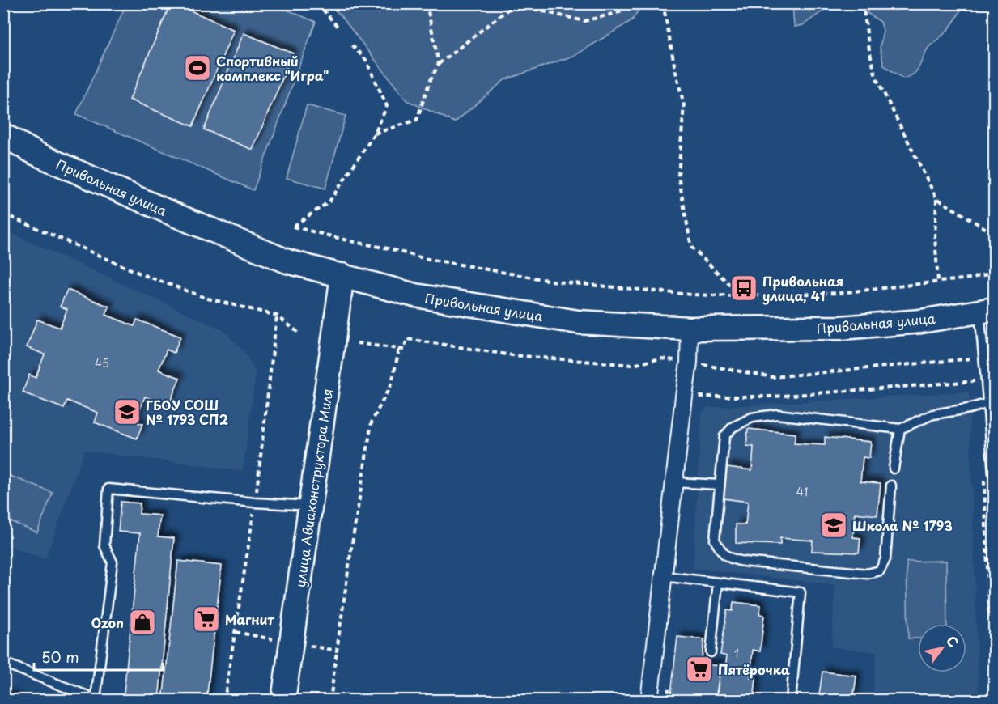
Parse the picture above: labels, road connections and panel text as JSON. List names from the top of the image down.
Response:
{
  "streets": {
    "main road": ["Привольная улица", "улица Авиаконструктора Миля"]
  },
  "crossings": [
    ["Привольная улица", "улица Авиаконструктора Миля"]
  ],
  "places": {
    "sports": ["Спортивный комплекс \"Игра\""],
    "bus stop": ["Привольная улица, 41"],
    "school or university": ["ГБОУ СОШ № 1793 СП2", "Школа № 1793"],
    "supermarket": ["Магнит", "Пятёрочка"],
    "shop": ["Ozon"]
  },
  "house_numbers": ["45", "41", "1"],
  "scale_bar": "50 m",
  "north": "top right"
}
